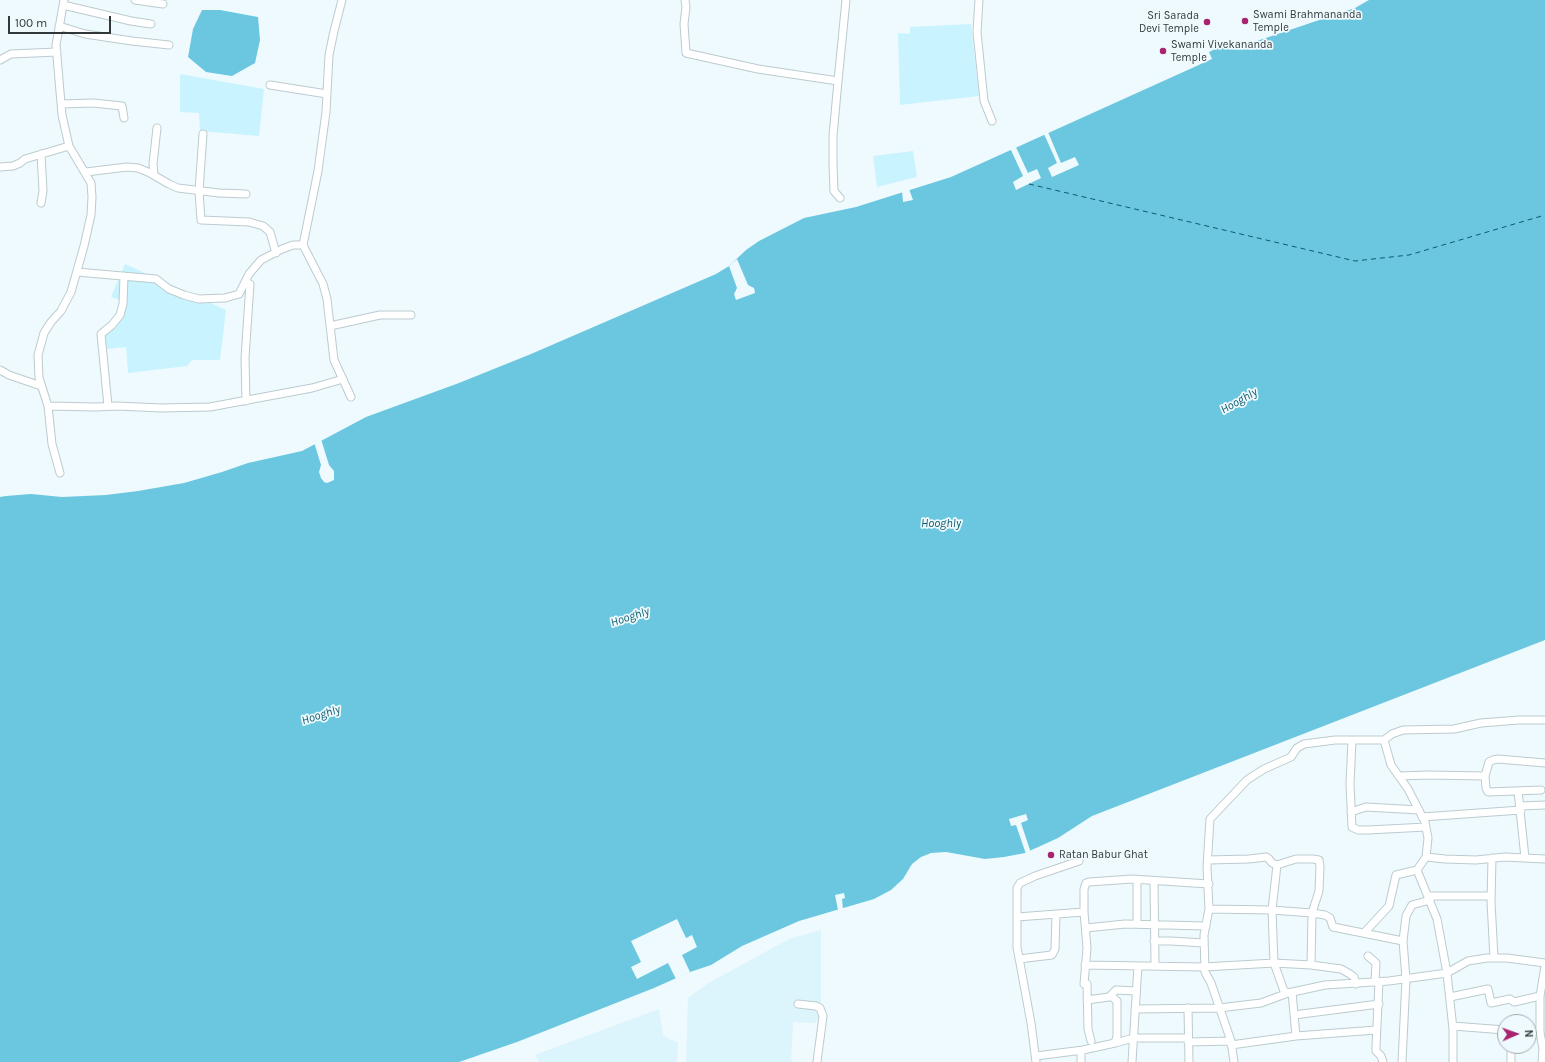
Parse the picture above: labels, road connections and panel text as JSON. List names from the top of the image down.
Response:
{
  "water": ["Hooghly"],
  "places": [
    "Swami Brahmananda Temple",
    "Sri Sarada Devi Temple",
    "Swami Vivekananda Temple",
    "Ratan Babur Ghat"
  ],
  "scale_bar": "100 m",
  "north": "right"
}
